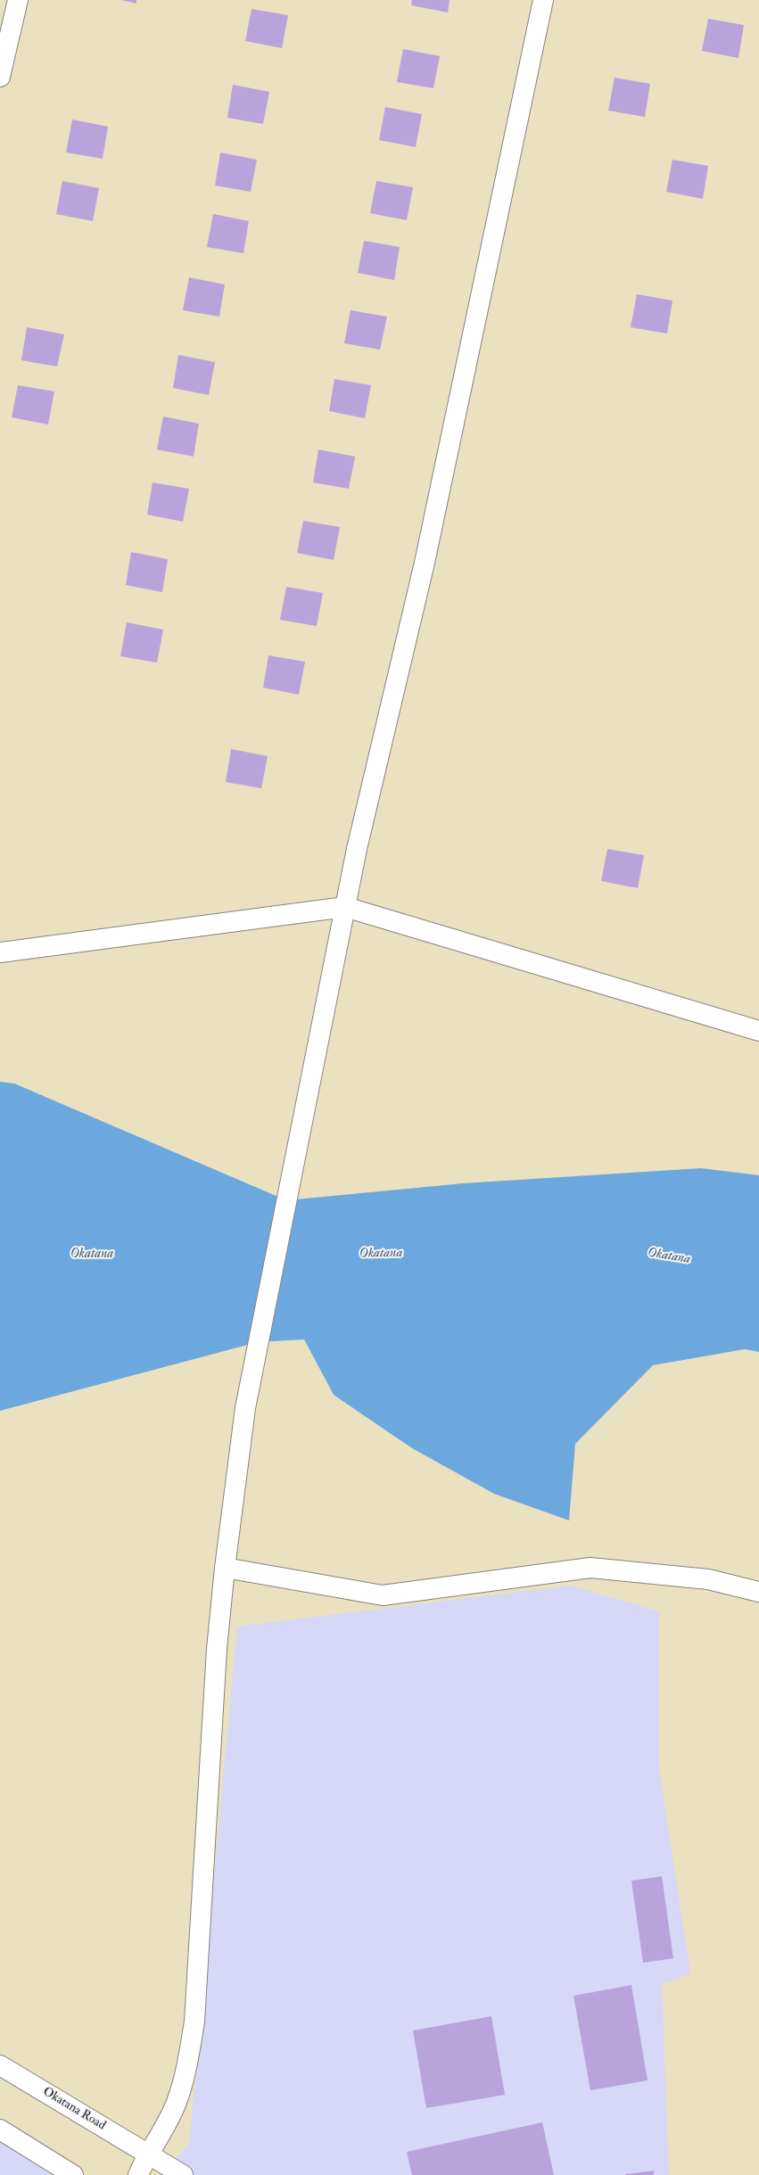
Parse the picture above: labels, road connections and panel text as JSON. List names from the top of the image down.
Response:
{
  "streets": {
    "street": ["Okatana Road"]
  },
  "water": ["Okatana"]
}
